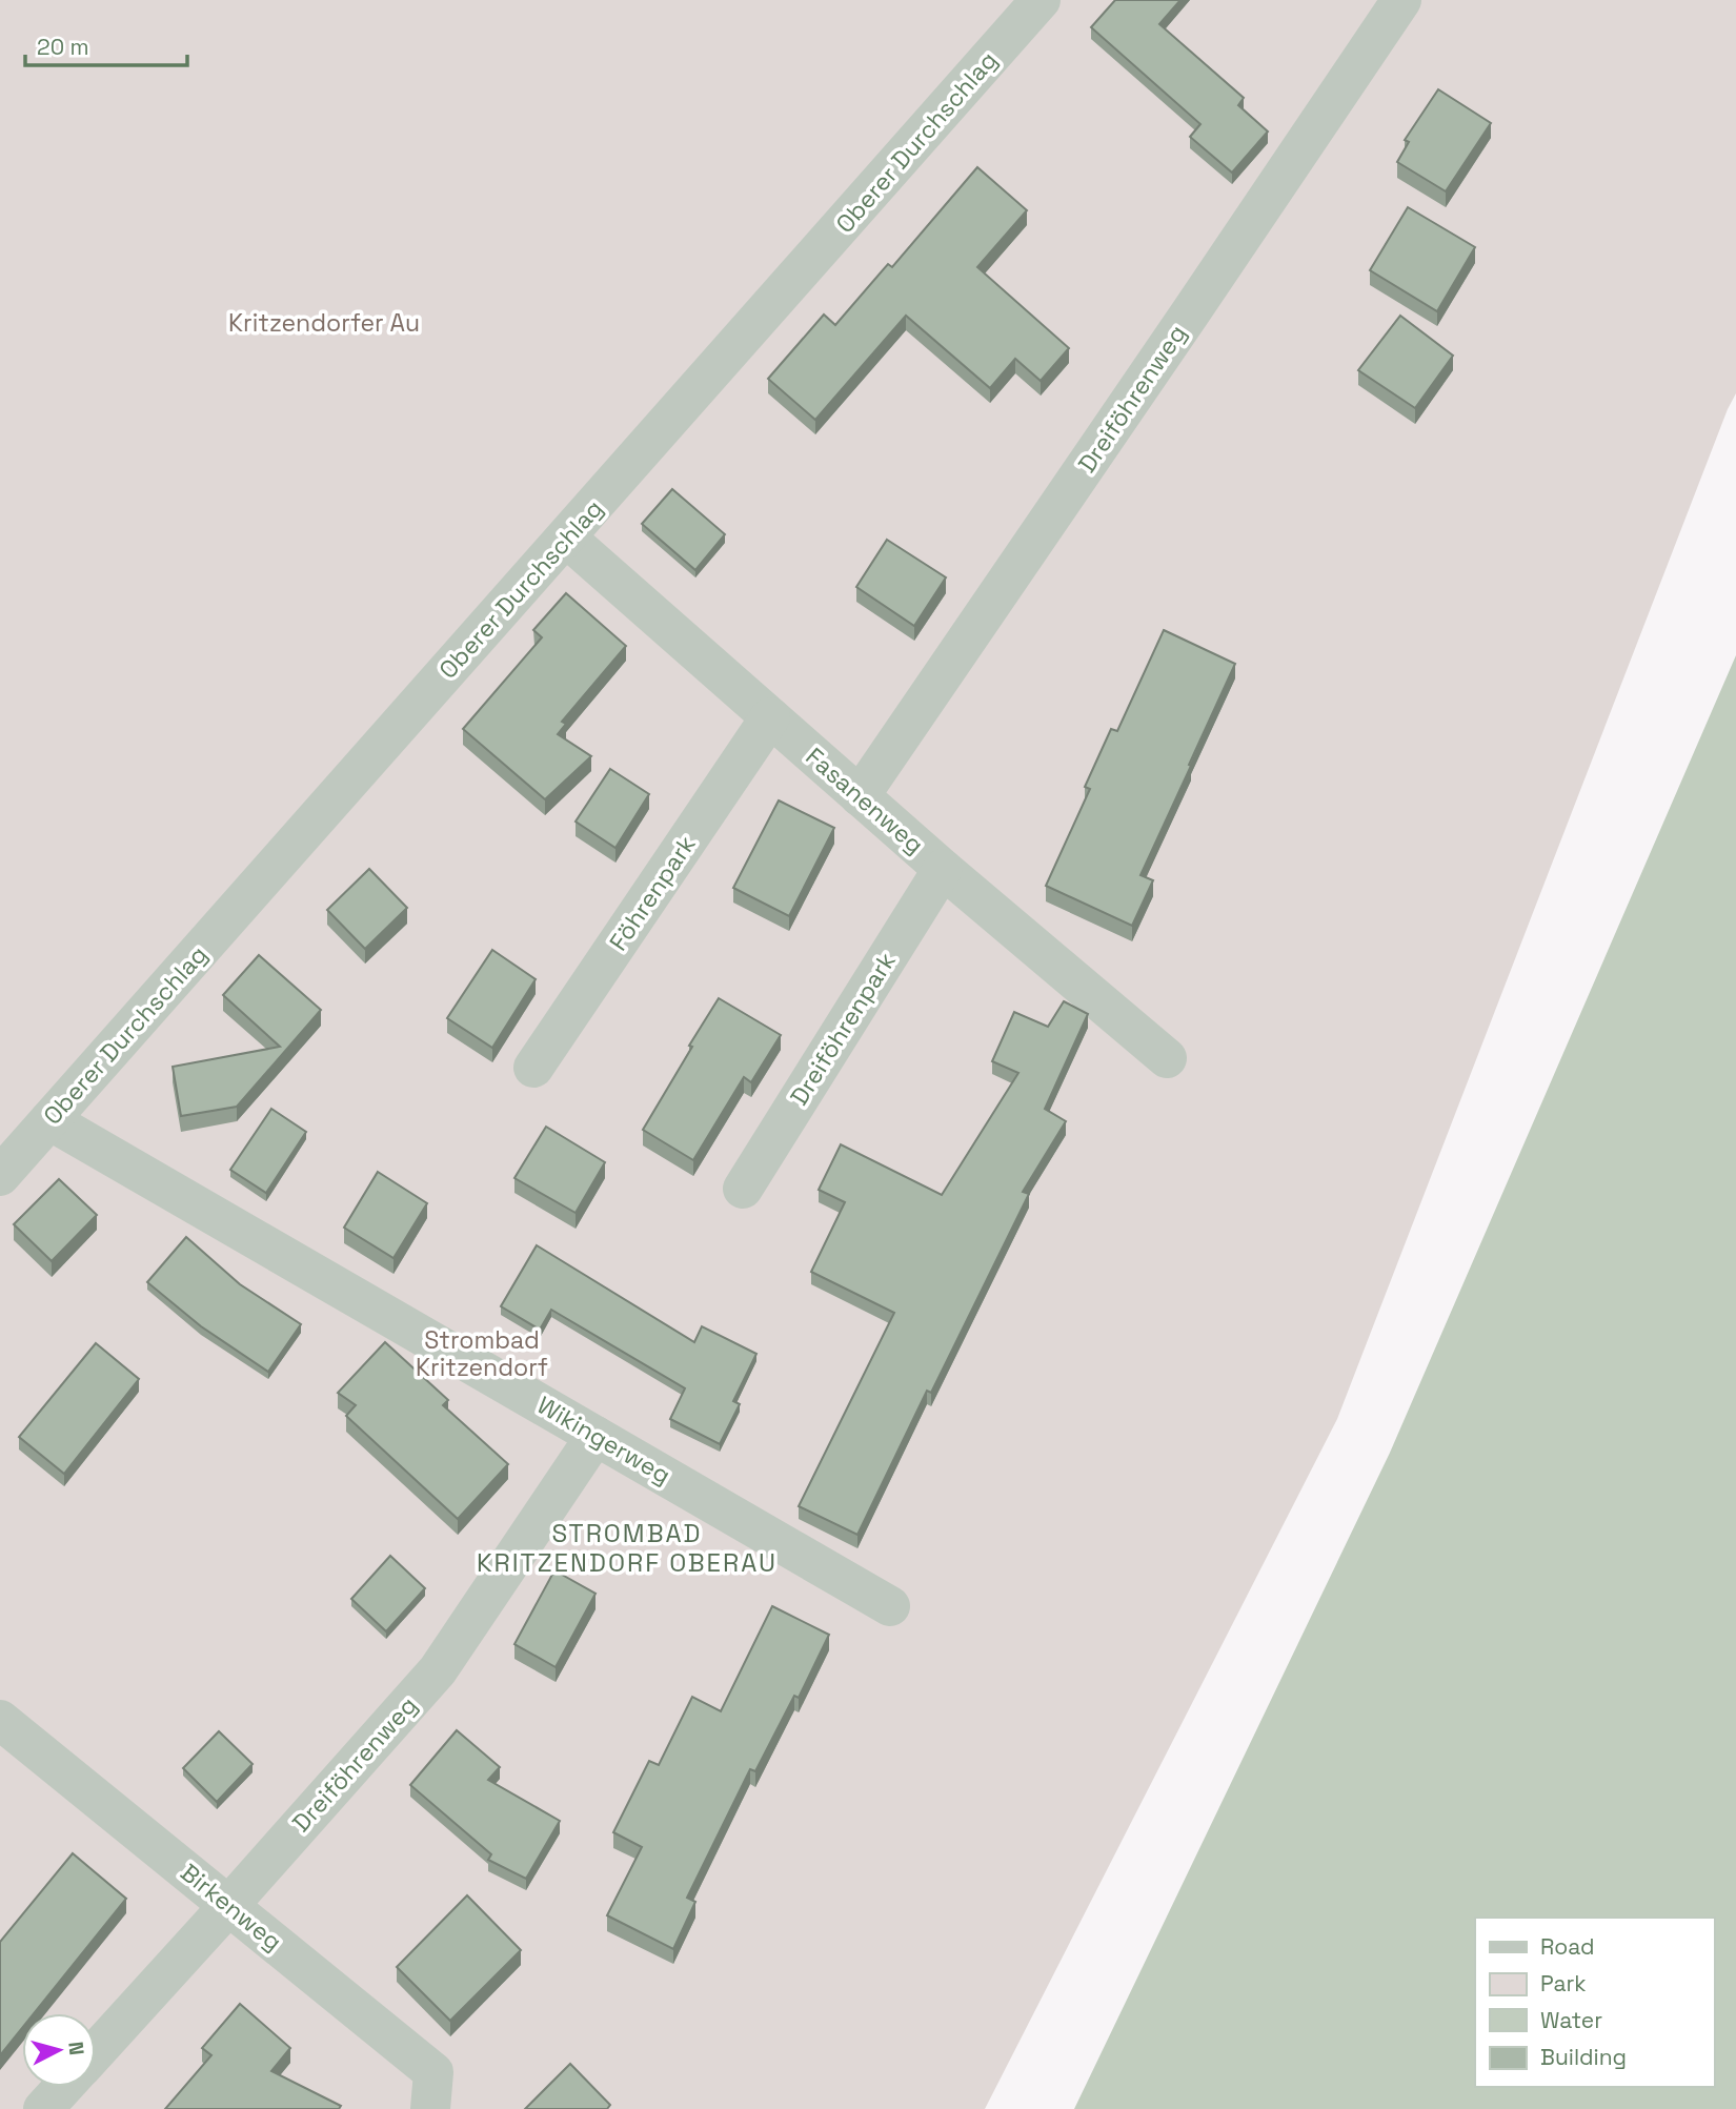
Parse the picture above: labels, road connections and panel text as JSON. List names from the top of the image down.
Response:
{
  "streets": {
    "street": [
      "Oberer Durchschlag",
      "Dreiföhrenweg",
      "Fasanenweg",
      "Föhrenpark",
      "Dreiföhrenpark",
      "Wikingerweg",
      "Birkenweg"
    ]
  },
  "crossings": [
    ["Oberer Durchschlag", "Fasanenweg"],
    ["Oberer Durchschlag", "Wikingerweg"],
    ["Dreiföhrenweg", "Fasanenweg"],
    ["Dreiföhrenweg", "Wikingerweg"],
    ["Dreiföhrenweg", "Birkenweg"],
    ["Fasanenweg", "Föhrenpark"],
    ["Fasanenweg", "Dreiföhrenpark"]
  ],
  "districts": ["STROMBAD KRITZENDORF OBERAU"],
  "parks": ["Kritzendorfer Au", "Strombad Kritzendorf"],
  "legend": [
    "Road",
    "Park",
    "Water",
    "Building"
  ],
  "scale_bar": "20 m",
  "north": "right"
}
